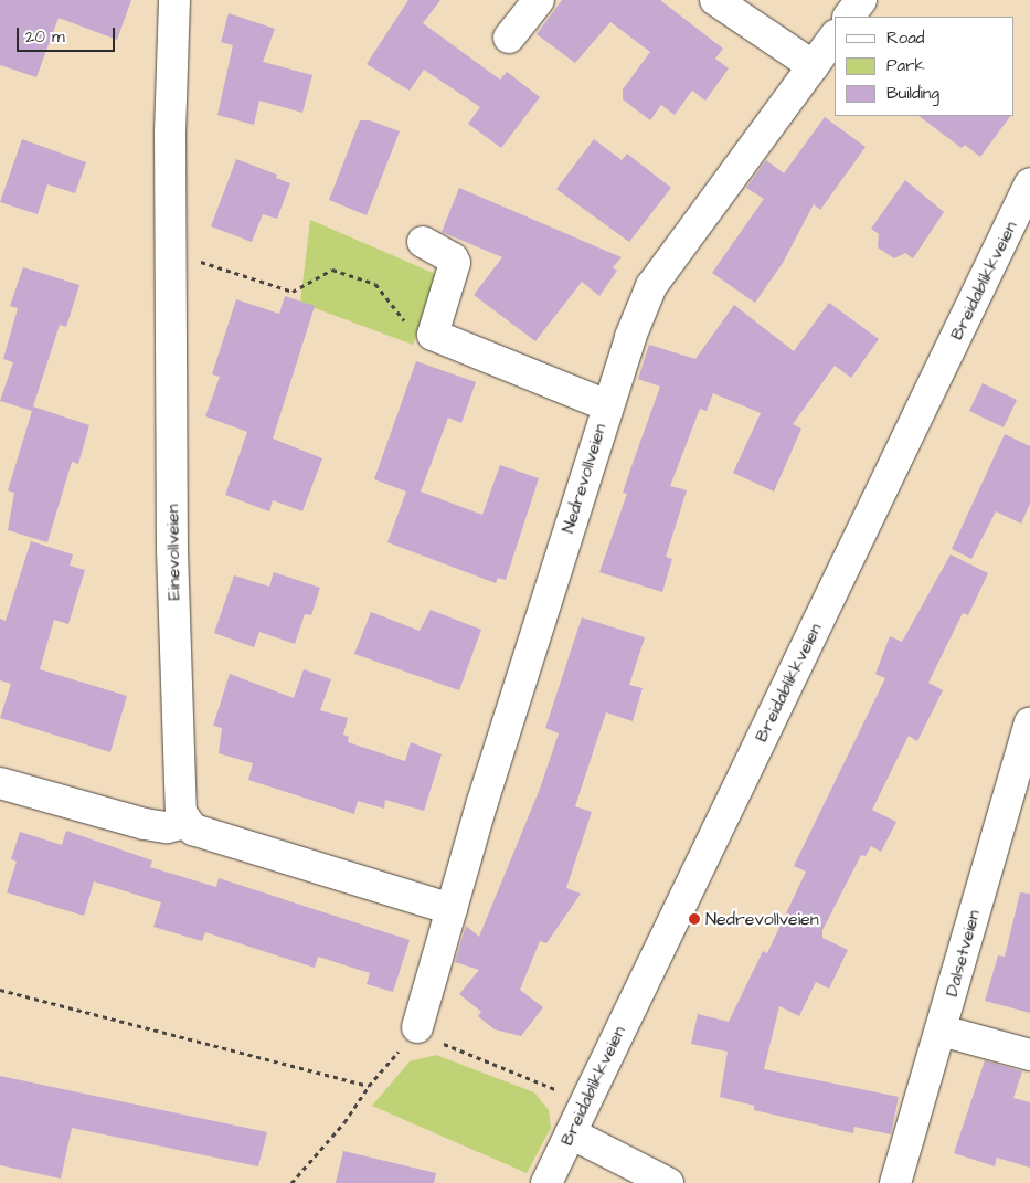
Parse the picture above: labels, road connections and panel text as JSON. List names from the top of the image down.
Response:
{
  "streets": {
    "street": [
      "Breidablikkveien",
      "Nedrevollveien",
      "Einevollveien",
      "Dalsetveien"
    ]
  },
  "places": ["Nedrevollveien"],
  "legend": ["Road", "Park", "Building"],
  "scale_bar": "20 m"
}
